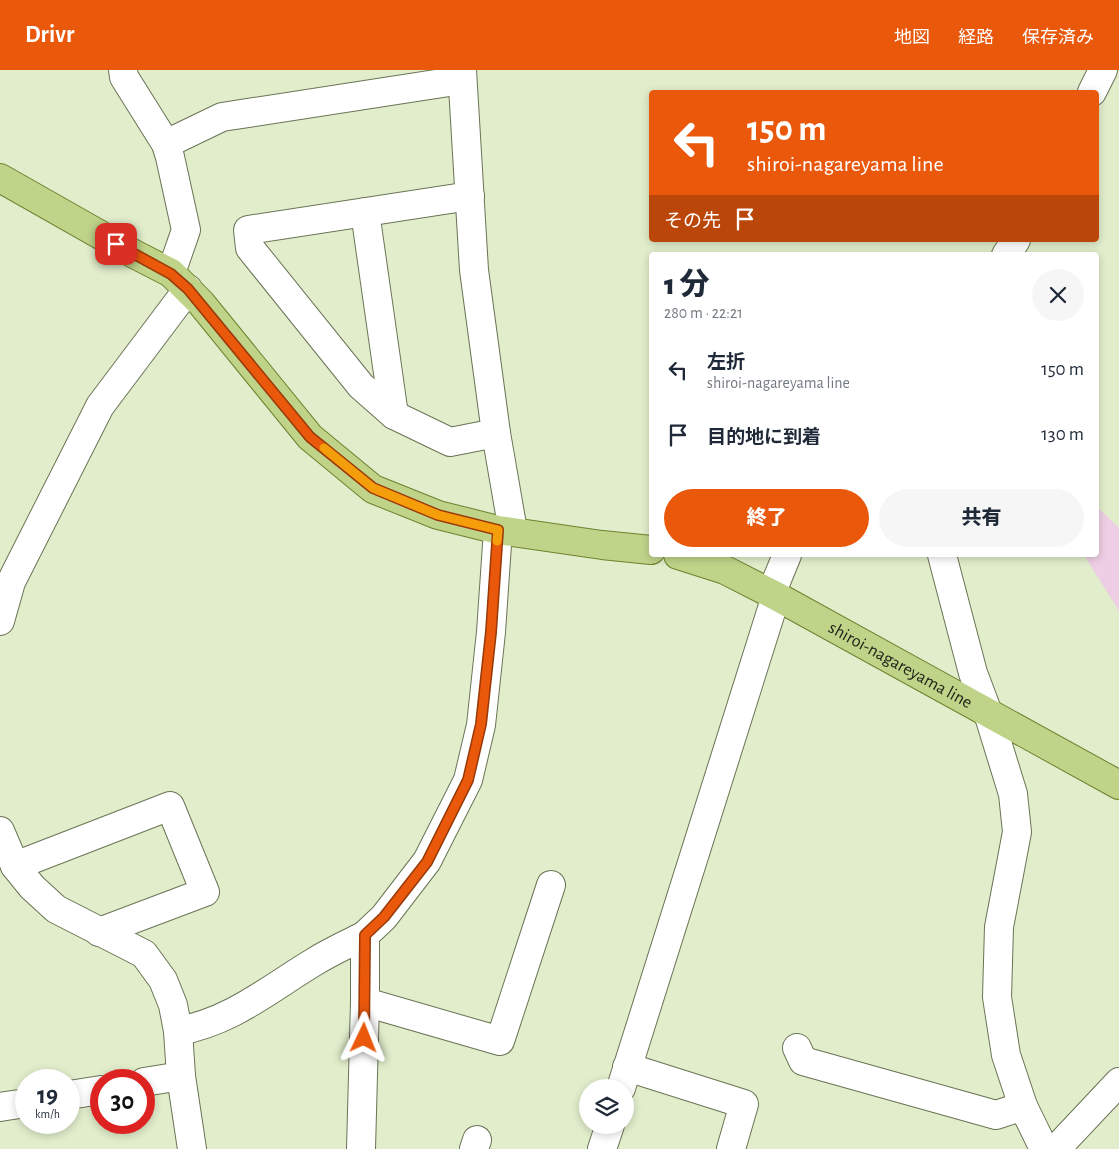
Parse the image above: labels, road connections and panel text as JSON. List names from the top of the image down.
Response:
{
  "streets": {
    "main road": ["shiroi-nagareyama line"]
  },
  "page": {
    "header": "Drivr",
    "nav": ["地図", "経路", "保存済み"],
    "turn": ["150 m", "shiroi-nagareyama line"],
    "then": "その先",
    "heading": ["1 分", "280 m · 22:21"],
    "list": [
      {
        "name": "左折",
        "note": "shiroi-nagareyama line",
        "value": "150 m"
      },
      {
        "name": "目的地に到着",
        "value": "130 m"
      }
    ],
    "buttons": ["終了", "共有"],
    "speed": "19 km/h",
    "limit": "30"
  }
}
